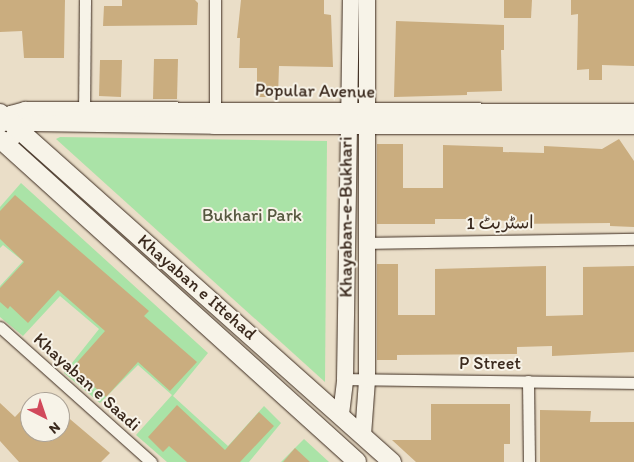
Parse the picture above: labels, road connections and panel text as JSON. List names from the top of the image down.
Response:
{
  "streets": {
    "main road": ["Khayaban e Ittehad"],
    "street": [
      "Popular Avenue",
      "Khayaban-e-Bukhari",
      "اسٹریٹ 1",
      "P Street",
      "Khayaban e Saadi"
    ]
  },
  "crossings": [
    ["Popular Avenue", "Khayaban-e-Bukhari"],
    ["Popular Avenue", "Khayaban e Ittehad"],
    ["Khayaban-e-Bukhari", "اسٹریٹ 1"],
    ["Khayaban-e-Bukhari", "Khayaban e Ittehad"],
    ["Khayaban-e-Bukhari", "P Street"]
  ],
  "parks": ["Bukhari Park"],
  "north": "bottom right"
}
